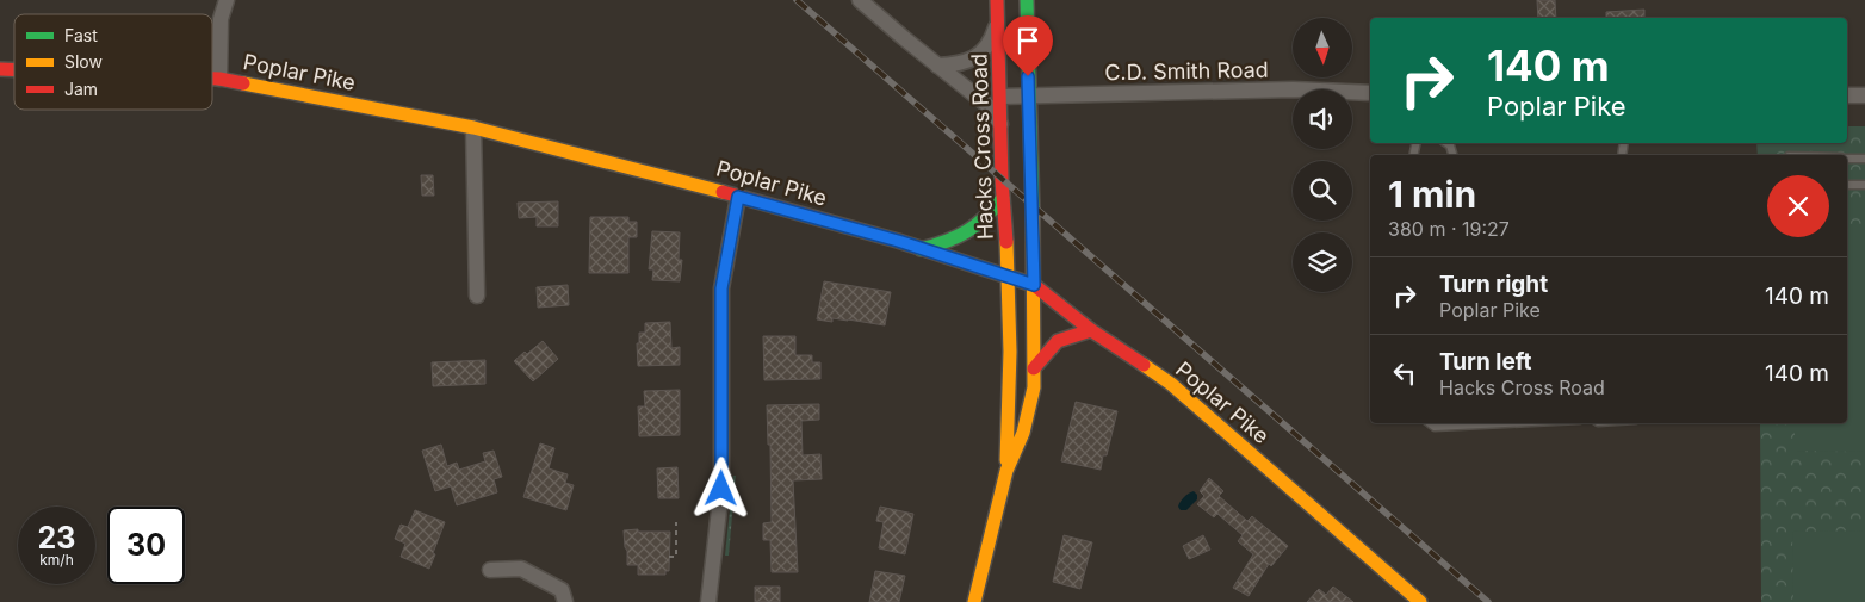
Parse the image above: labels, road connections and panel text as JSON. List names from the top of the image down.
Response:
{
  "streets": {
    "main road": ["Poplar Pike", "Hacks Cross Road"],
    "street": ["C.D. Smith Road"]
  },
  "crossings": [
    ["C.D. Smith Road", "Hacks Cross Road"],
    ["Poplar Pike", "Hacks Cross Road"]
  ],
  "legend": ["Fast", "Slow", "Jam"],
  "north": "bottom",
  "page": {
    "turn": ["140 m", "Poplar Pike"],
    "heading": ["1 min", "380 m · 19:27"],
    "list": [
      {
        "name": "Turn right",
        "note": "Poplar Pike",
        "value": "140 m"
      },
      {
        "name": "Turn left",
        "note": "Hacks Cross Road",
        "value": "140 m"
      }
    ],
    "speed": "23 km/h",
    "limit": "30"
  }
}
